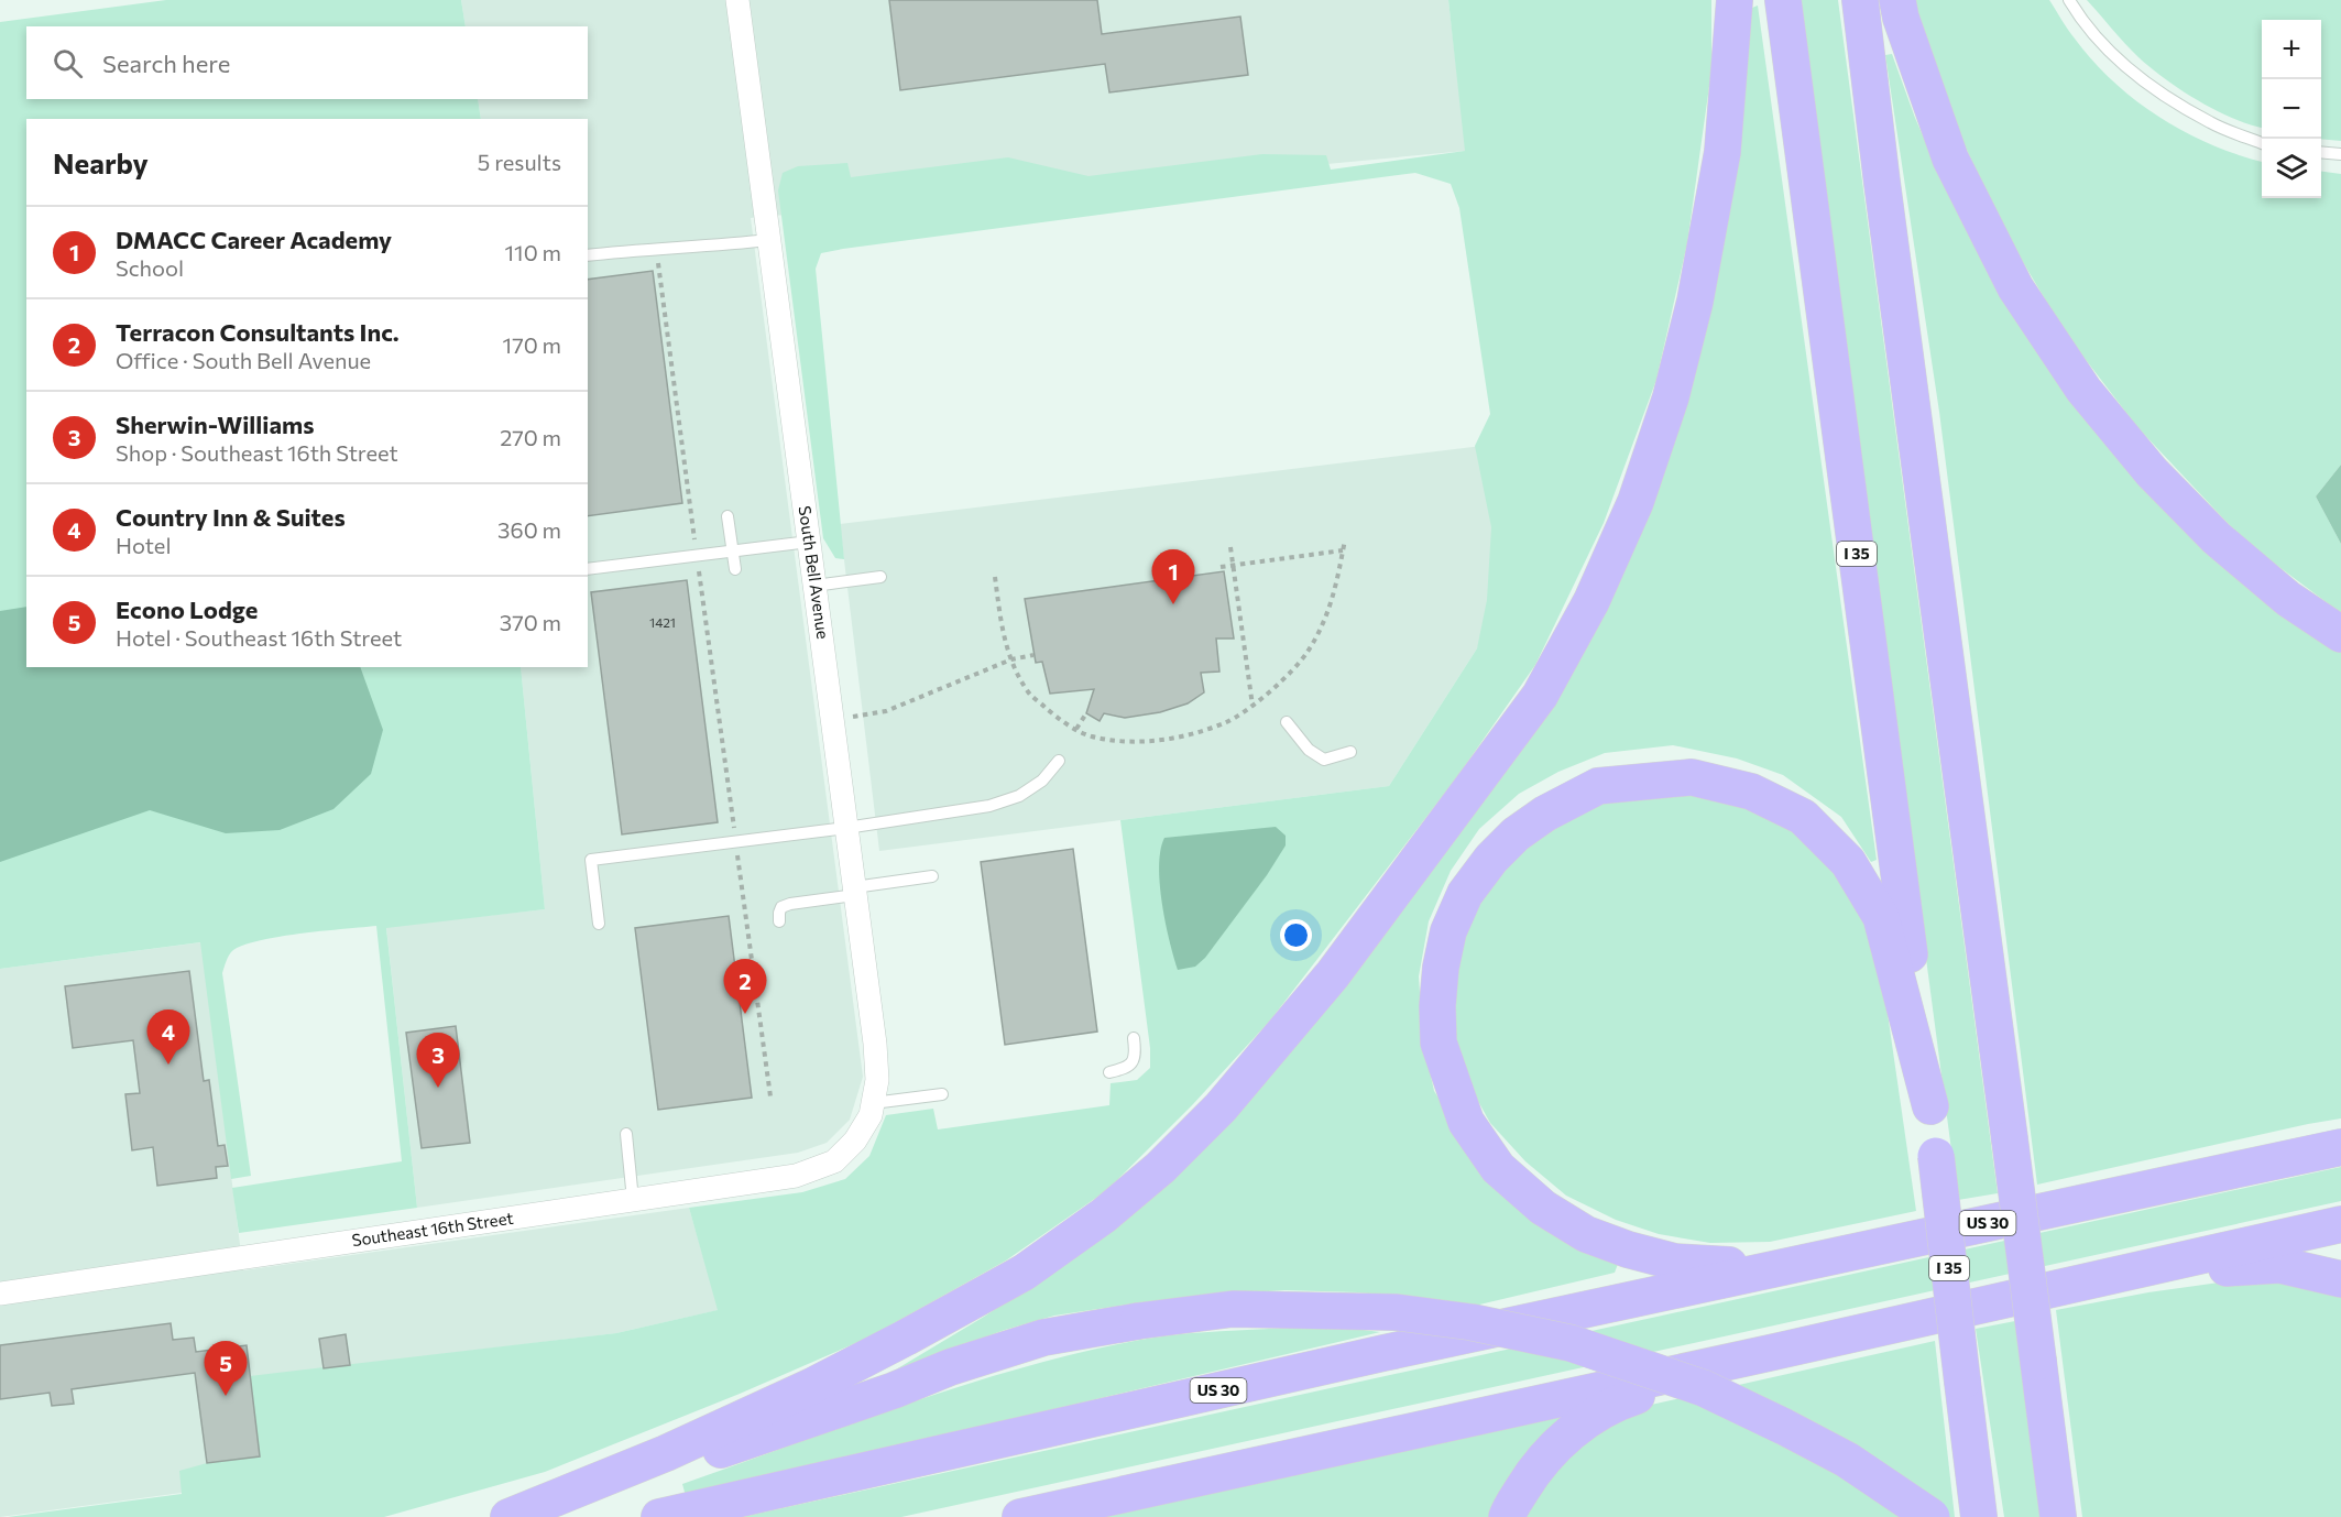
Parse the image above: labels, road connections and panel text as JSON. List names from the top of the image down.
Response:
{
  "streets": {
    "highway": ["I 35", "US 30"],
    "street": ["South Bell Avenue", "Southeast 16th Street"]
  },
  "crossings": [
    ["South Bell Avenue", "Southeast 16th Street"]
  ],
  "house_numbers": ["1421"],
  "page": {
    "map_buttons": ["+", "−"],
    "search": "Search here",
    "heading": ["Nearby", "5 results"],
    "list": [
      {
        "mark": "1",
        "name": "DMACC Career Academy",
        "note": "School",
        "value": "110 m"
      },
      {
        "mark": "2",
        "name": "Terracon Consultants Inc.",
        "note": "Office · South Bell Avenue",
        "value": "170 m"
      },
      {
        "mark": "3",
        "name": "Sherwin-Williams",
        "note": "Shop · Southeast 16th Street",
        "value": "270 m"
      },
      {
        "mark": "4",
        "name": "Country Inn & Suites",
        "note": "Hotel",
        "value": "360 m"
      },
      {
        "mark": "5",
        "name": "Econo Lodge",
        "note": "Hotel · Southeast 16th Street",
        "value": "370 m"
      }
    ],
    "pins": [
      "1",
      "2",
      "4",
      "3",
      "5"
    ]
  }
}
